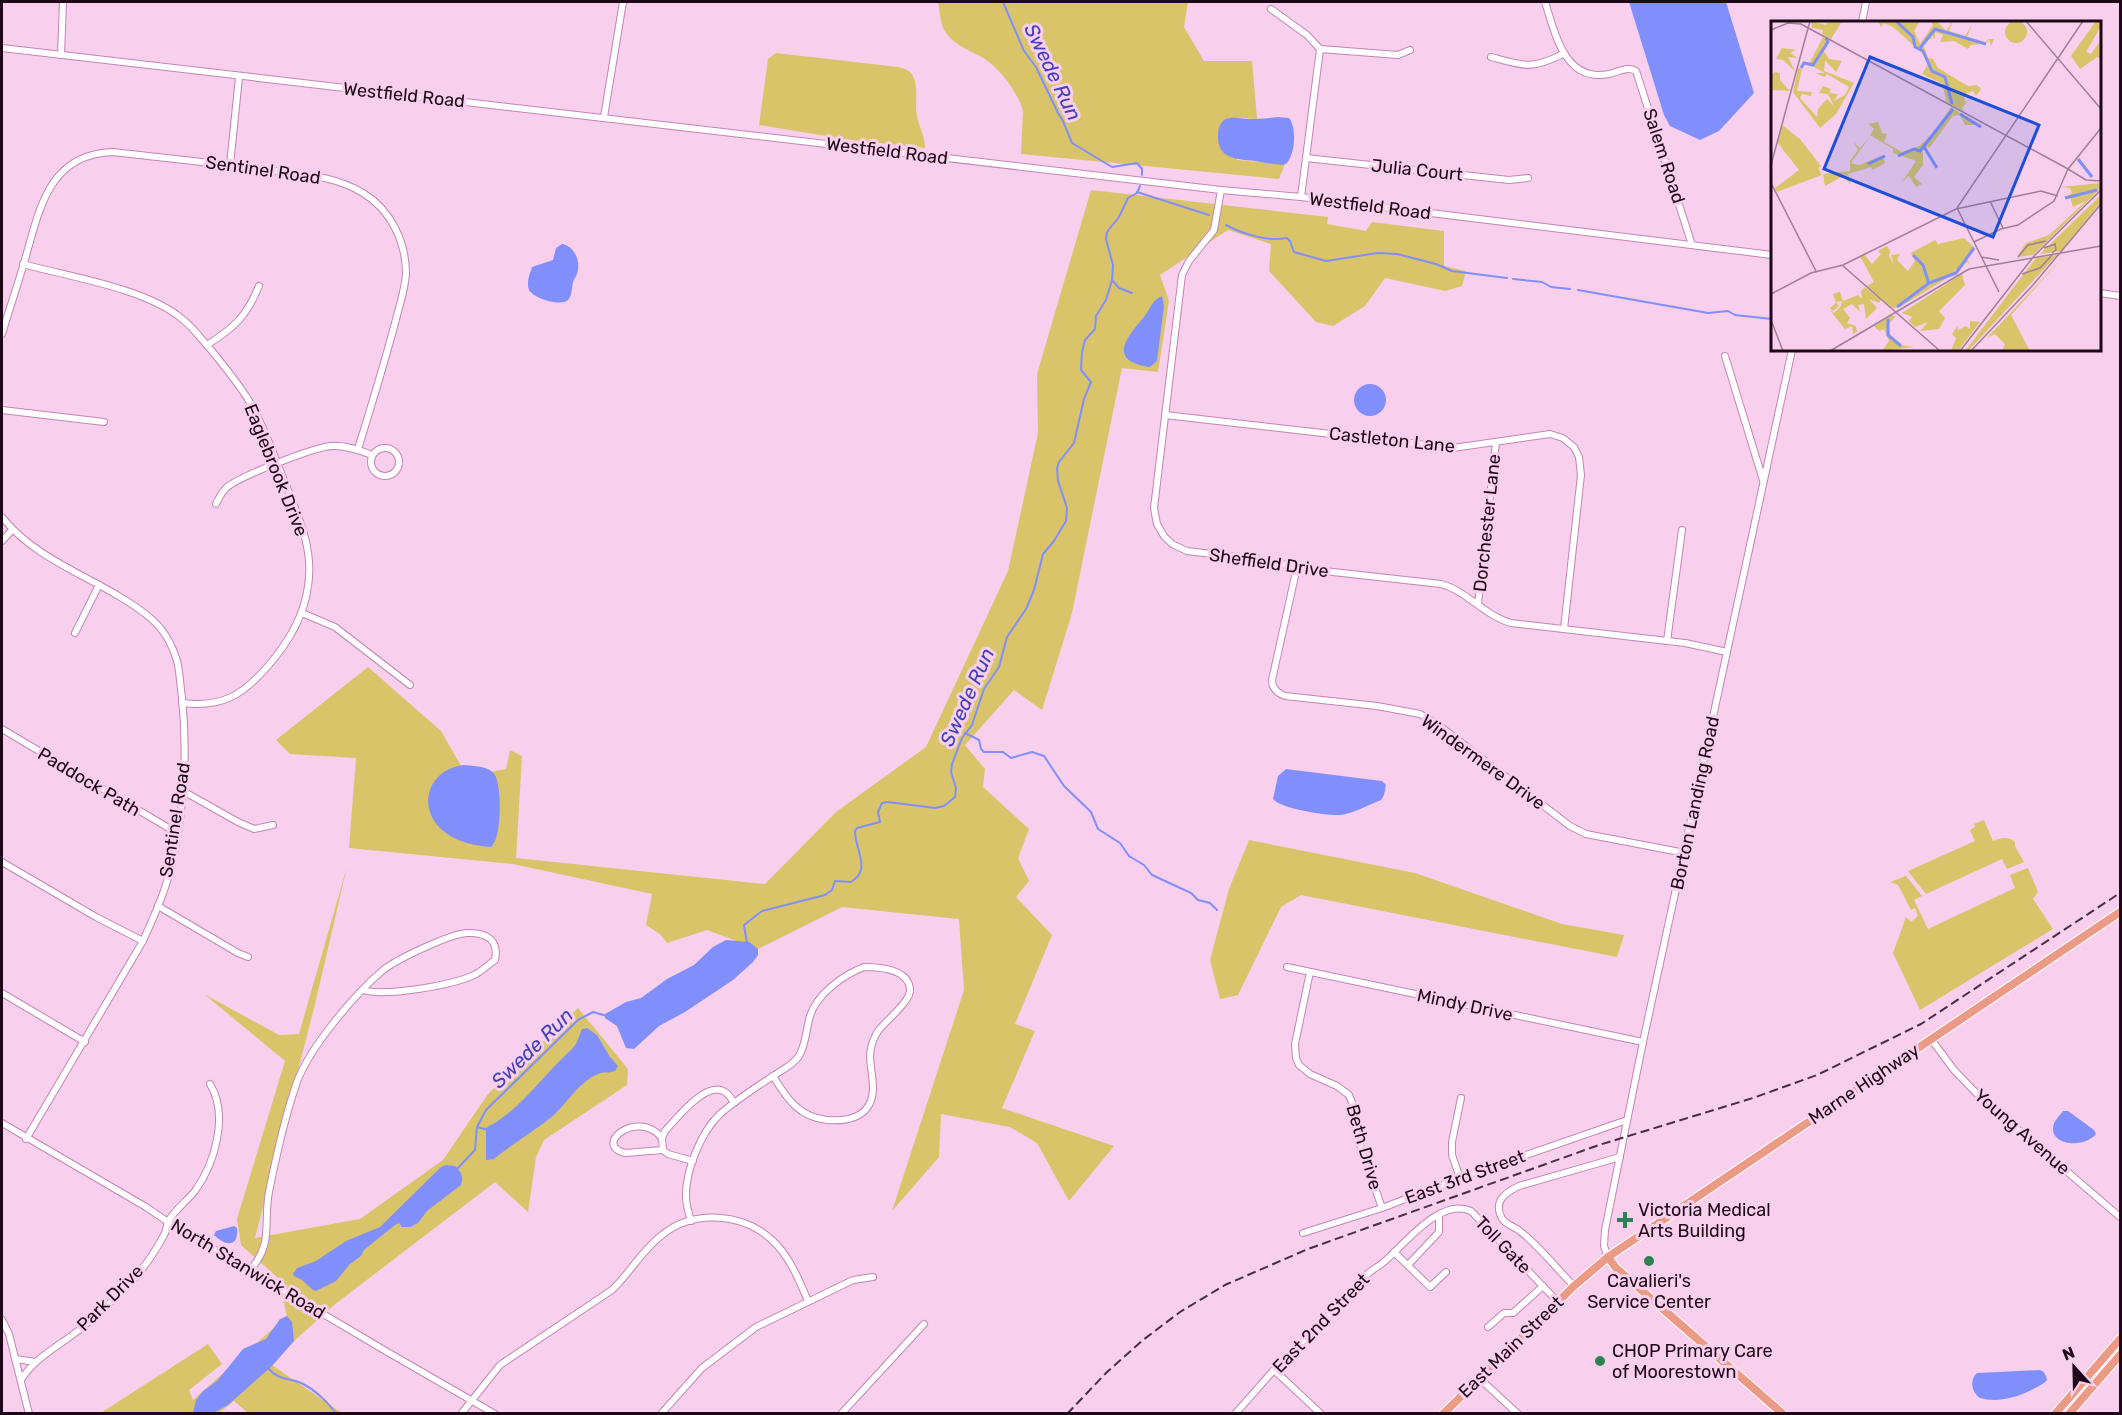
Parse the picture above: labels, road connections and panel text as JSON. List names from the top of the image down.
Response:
{
  "streets": {
    "main road": ["Marne Highway", "East Main Street"],
    "street": [
      "Westfield Road",
      "Salem Road",
      "Sentinel Road",
      "Julia Court",
      "Castleton Lane",
      "Eaglebrook Drive",
      "Dorchester Lane",
      "Sheffield Drive",
      "Windermere Drive",
      "Paddock Path",
      "Borton Landing Road",
      "Mindy Drive",
      "Young Avenue",
      "Beth Drive",
      "East 3rd Street",
      "Toll Gate",
      "North Stanwick Road",
      "Park Drive",
      "East 2nd Street"
    ]
  },
  "crossings": [
    ["Westfield Road", "Salem Road"],
    ["Westfield Road", "Sheffield Drive"],
    ["Sentinel Road", "Eaglebrook Drive"],
    ["Sentinel Road", "Paddock Path"],
    ["Sentinel Road", "North Stanwick Road"],
    ["Castleton Lane", "Dorchester Lane"],
    ["Castleton Lane", "Sheffield Drive"],
    ["Dorchester Lane", "Sheffield Drive"],
    ["Sheffield Drive", "Windermere Drive"],
    ["Sheffield Drive", "Borton Landing Road"],
    ["Windermere Drive", "Borton Landing Road"],
    ["Borton Landing Road", "Mindy Drive"],
    ["Borton Landing Road", "Marne Highway"],
    ["Borton Landing Road", "East 3rd Street"],
    ["Borton Landing Road", "East Main Street"],
    ["Mindy Drive", "Beth Drive"],
    ["Marne Highway", "Young Avenue"],
    ["Marne Highway", "East Main Street"],
    ["Beth Drive", "East 3rd Street"],
    ["Toll Gate", "East 2nd Street"],
    ["Toll Gate", "East Main Street"],
    ["North Stanwick Road", "Park Drive"]
  ],
  "water": ["Swede Run"],
  "places": {
    "health": ["Victoria Medical Arts Building"],
    "other": ["Cavalieri's Service Center", "CHOP Primary Care of Moorestown"]
  },
  "north": "top"
}
